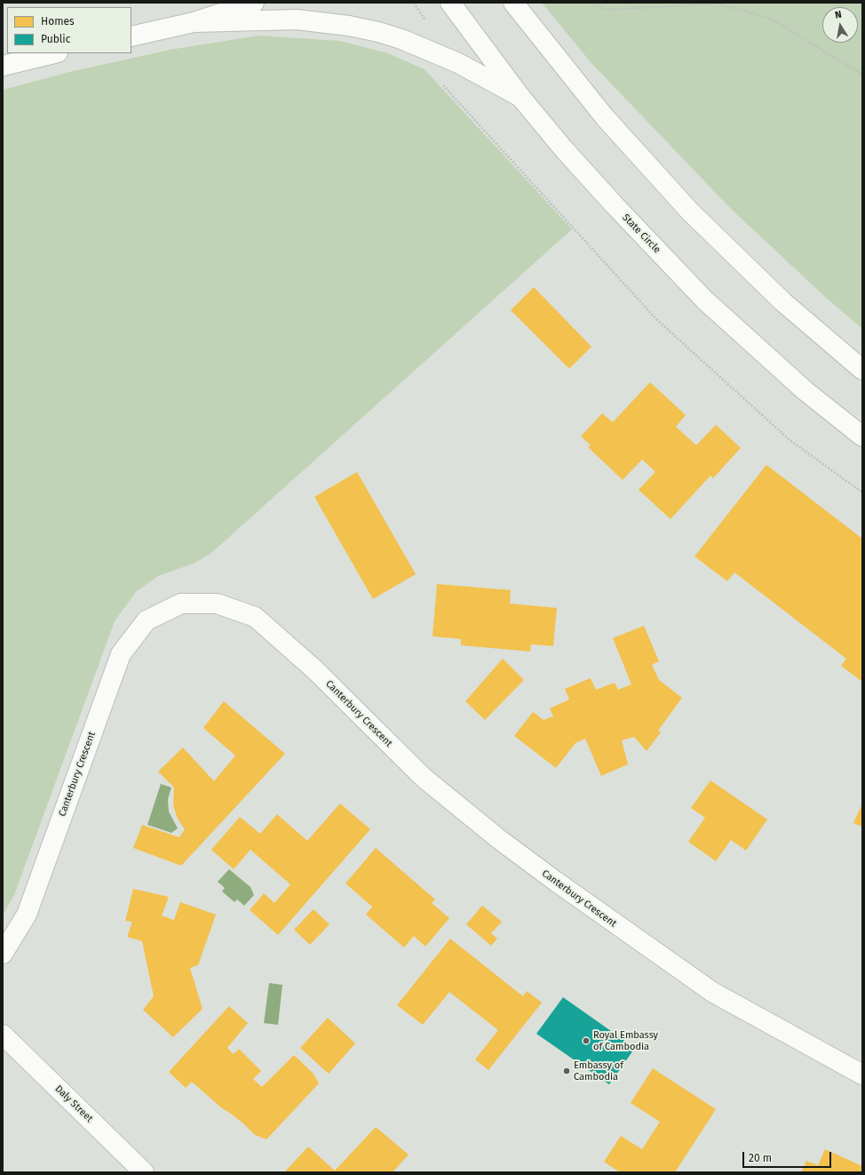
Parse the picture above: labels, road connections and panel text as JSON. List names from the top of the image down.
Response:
{
  "streets": {
    "main road": ["State Circle", "Canterbury Crescent", "Daly Street"]
  },
  "places": ["Royal Embassy of Cambodia", "Embassy of Cambodia"],
  "legend": ["Homes", "Public"],
  "scale_bar": "20 m",
  "north": "top"
}
